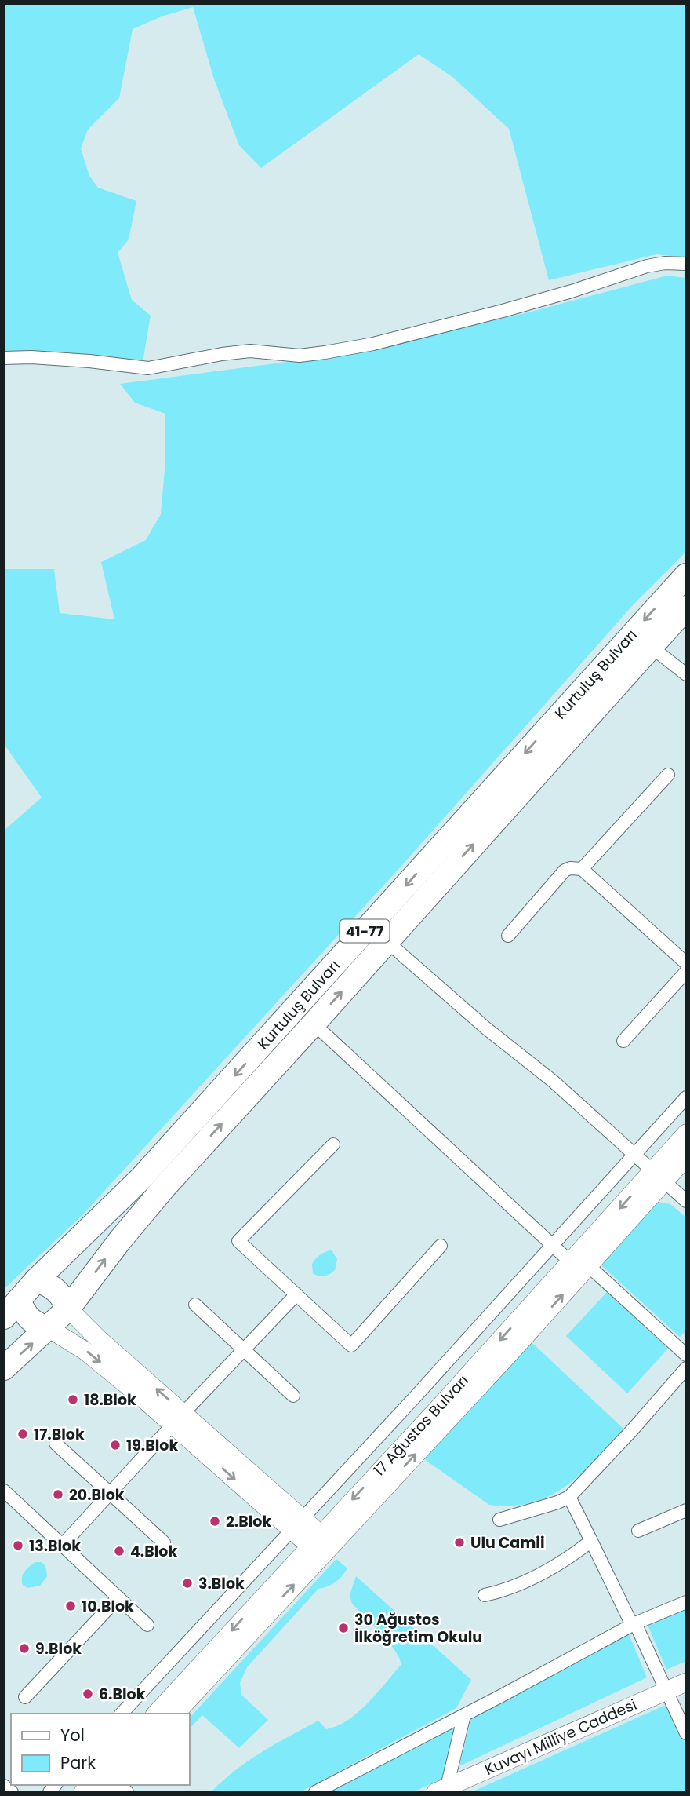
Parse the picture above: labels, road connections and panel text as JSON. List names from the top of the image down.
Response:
{
  "streets": {
    "highway": ["Kurtuluş Bulvarı", "41-77"],
    "main road": ["17 Ağustos Bulvarı", "Kuvayı Milliye Caddesi"]
  },
  "places": [
    "18.Blok",
    "17.Blok",
    "19.Blok",
    "20.Blok",
    "2.Blok",
    "Ulu Camii",
    "13.Blok",
    "4.Blok",
    "3.Blok",
    "10.Blok",
    "30 Ağustos İlköğretim Okulu",
    "9.Blok",
    "6.Blok"
  ],
  "legend": ["Yol", "Park"]
}
